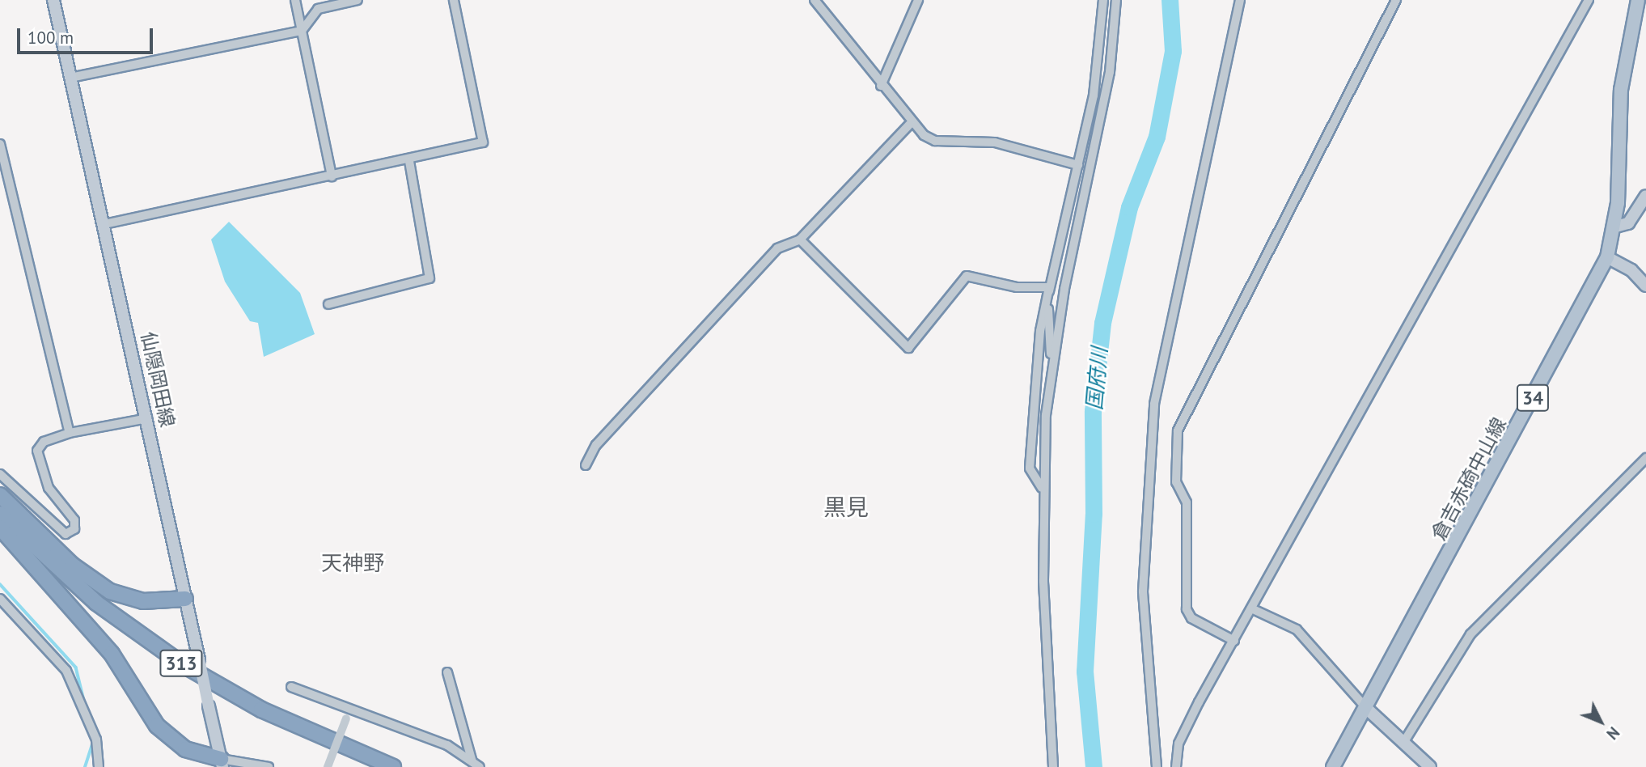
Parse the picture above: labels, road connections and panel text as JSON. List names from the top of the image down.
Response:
{
  "streets": {
    "highway": ["313"],
    "main road": ["仙隠岡田線", "34", "倉吉赤碕中山線"]
  },
  "districts": ["黒見", "天神野"],
  "water": ["国府川"],
  "scale_bar": "100 m",
  "north": "bottom right"
}
